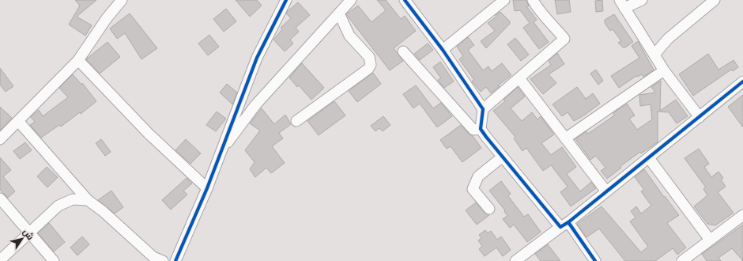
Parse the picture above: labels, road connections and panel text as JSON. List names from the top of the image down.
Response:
{
  "north": "top right"
}
